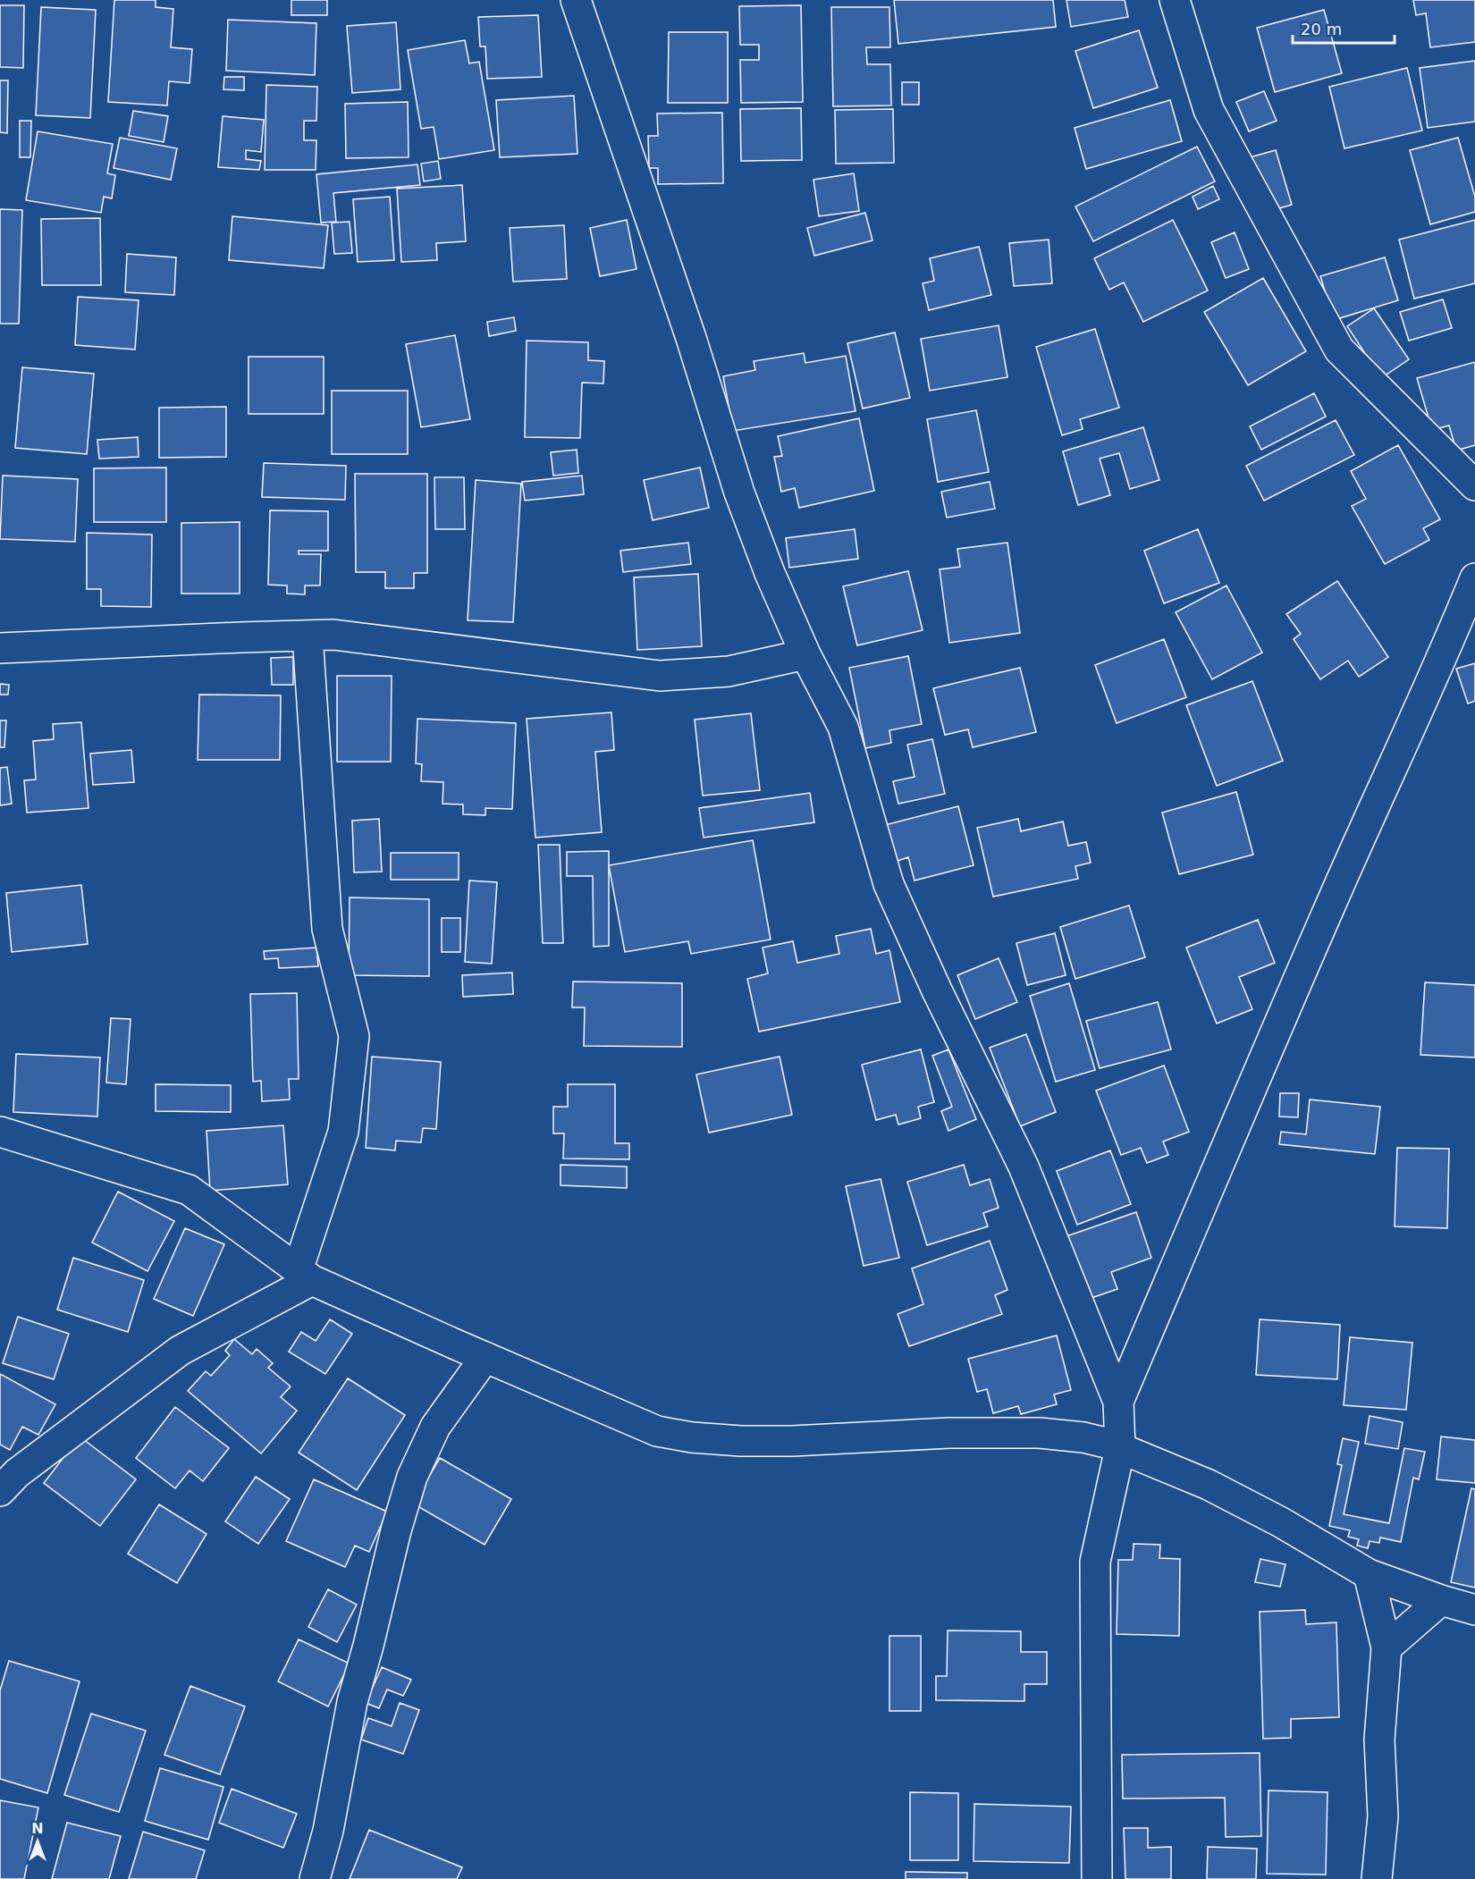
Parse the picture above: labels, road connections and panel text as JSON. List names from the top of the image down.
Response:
{
  "scale_bar": "20 m",
  "north": "top"
}
